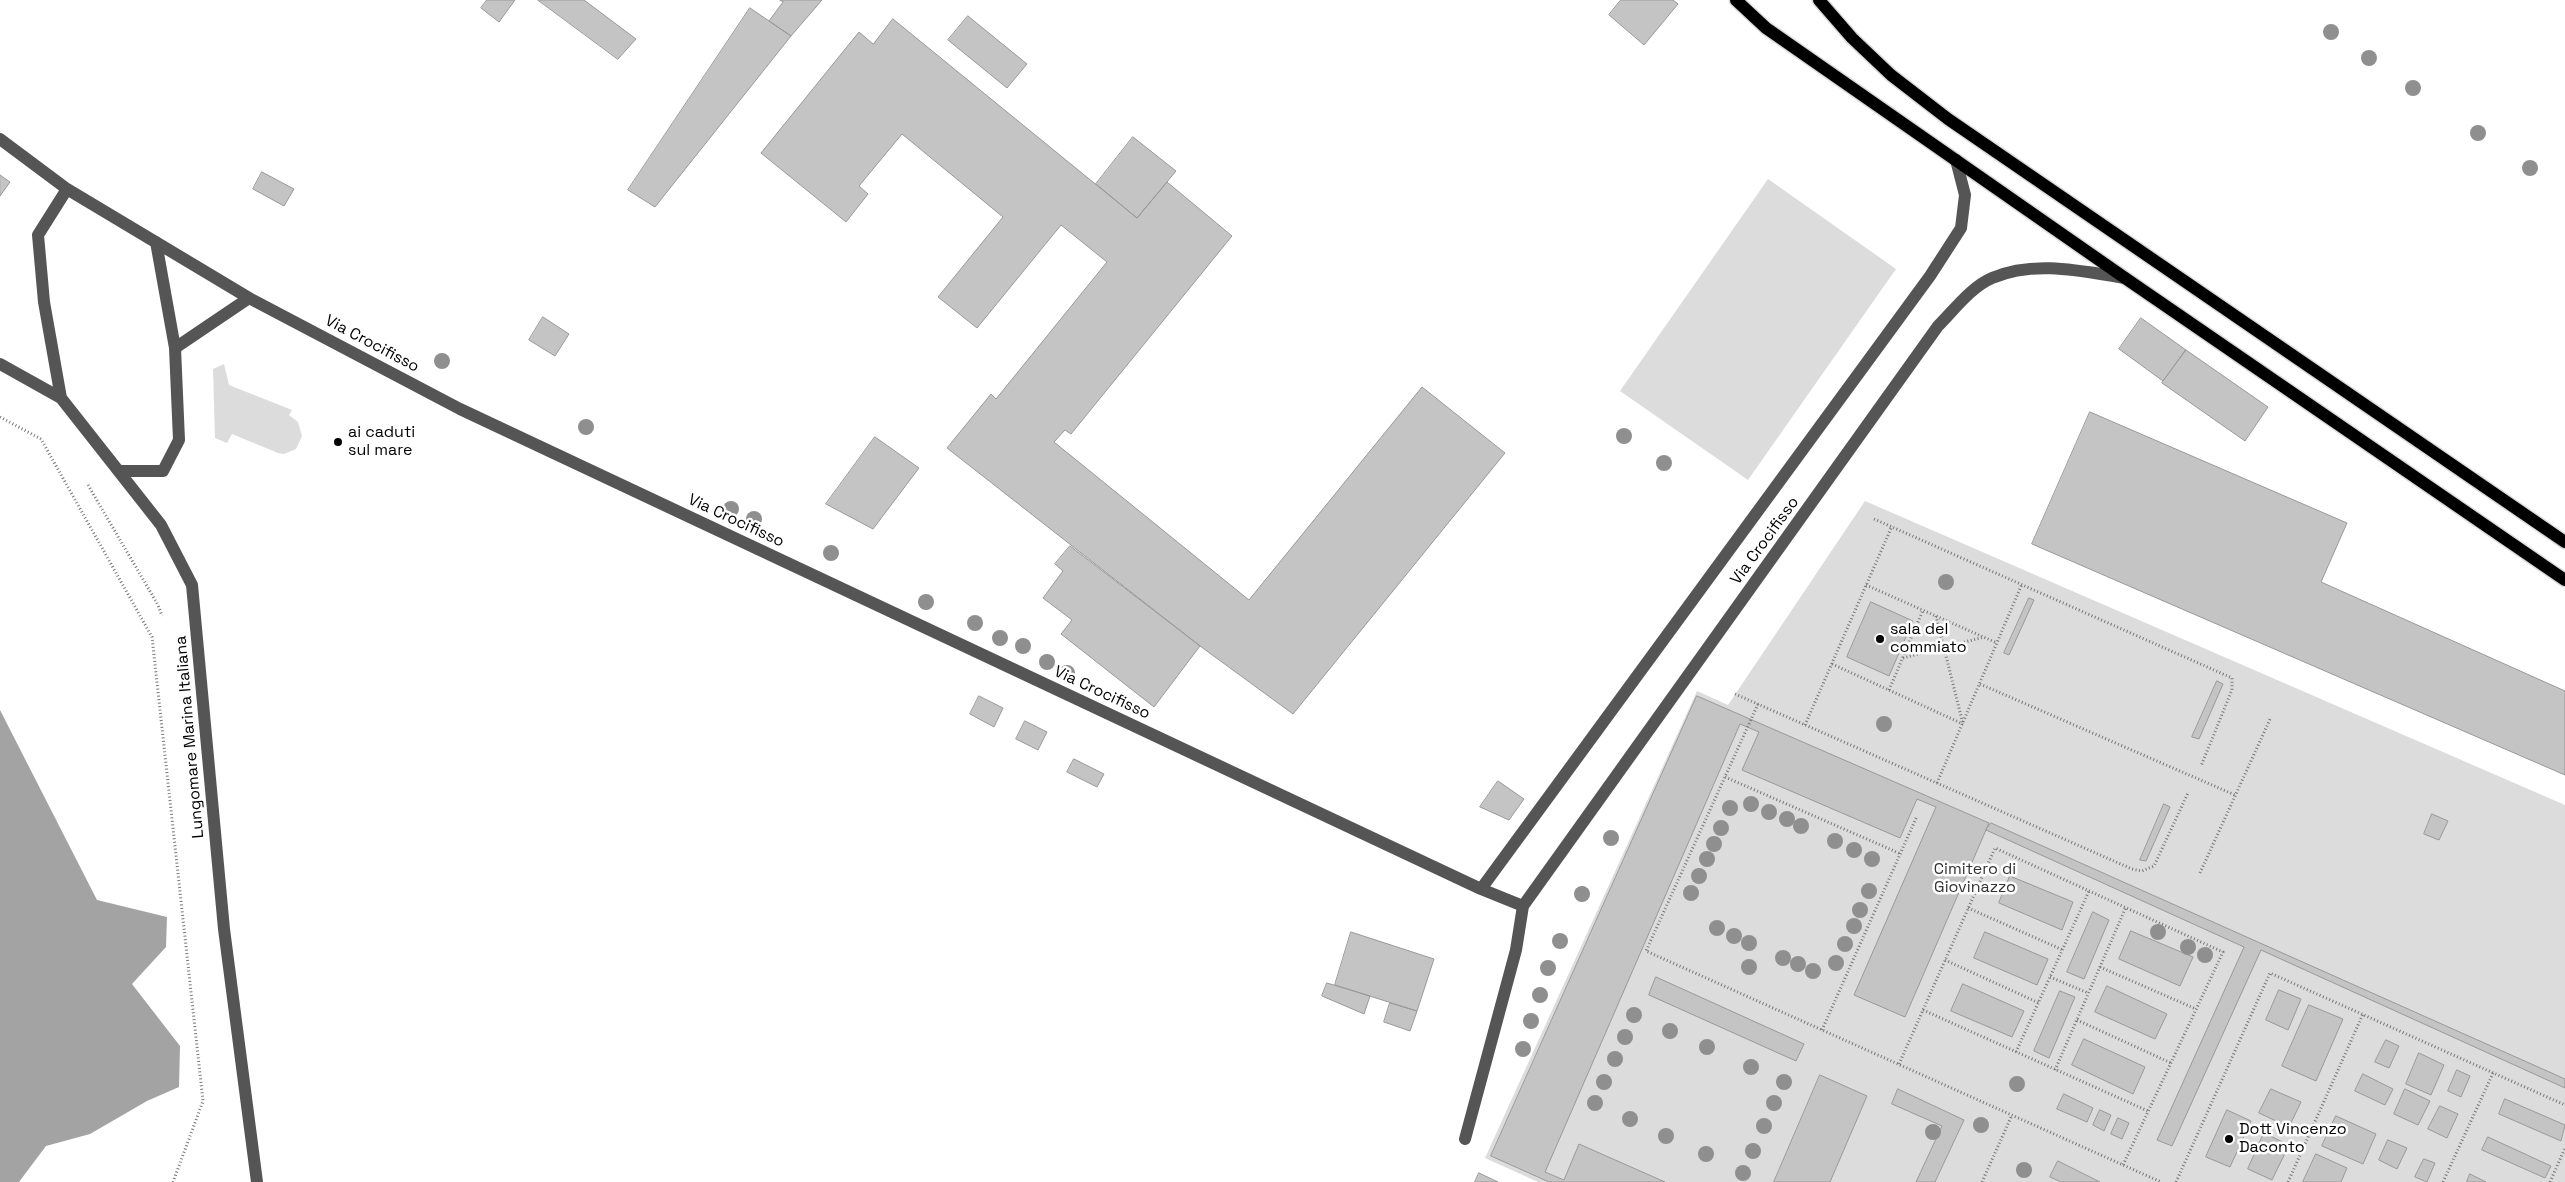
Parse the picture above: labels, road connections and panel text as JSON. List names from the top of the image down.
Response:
{
  "streets": {
    "street": ["Via Crocifisso", "Lungomare Marina Italiana"]
  },
  "parks": ["Cimitero di Giovinazzo"],
  "places": ["ai caduti sul mare", "sala del commiato", "Dott Vincenzo Daconto"]
}
